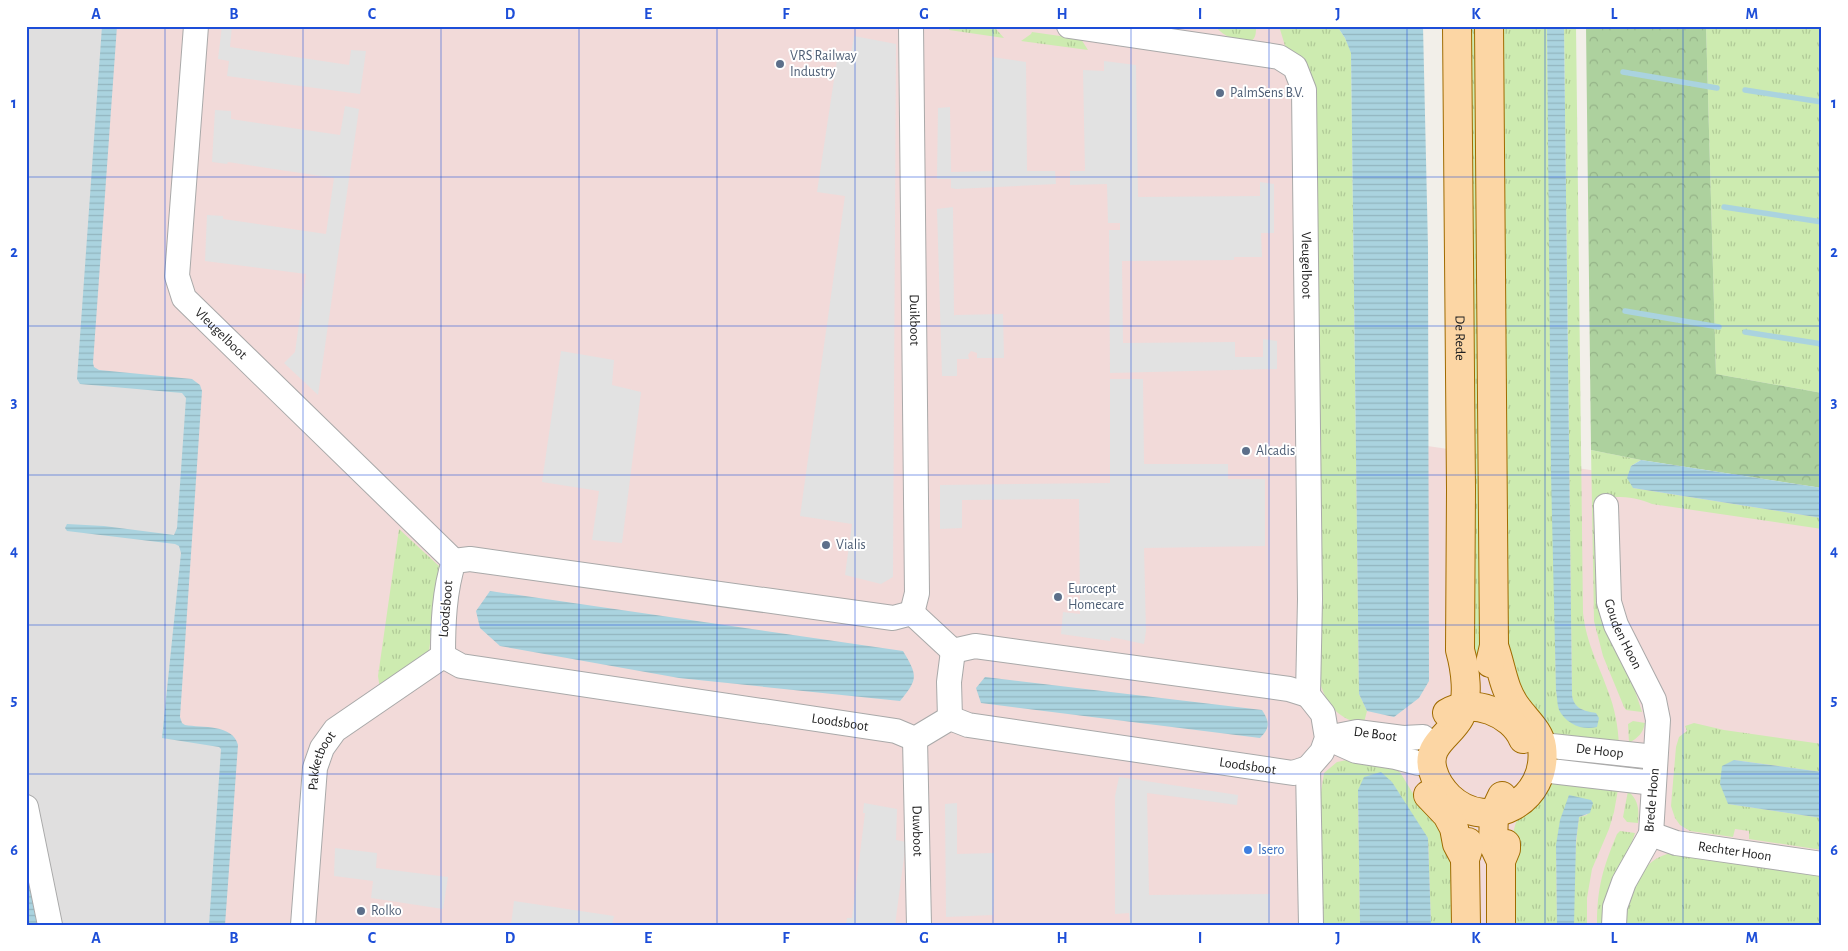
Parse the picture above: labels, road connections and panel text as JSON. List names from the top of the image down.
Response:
{
  "streets": {
    "main road": ["De Rede"],
    "street": [
      "Vleugelboot",
      "Duikboot",
      "Loodsboot",
      "Gouden Hoon",
      "De Boot",
      "De Hoop",
      "Pakketboot",
      "Brede Hoon",
      "Duwboot",
      "Rechter Hoon"
    ]
  },
  "crossings": [
    ["Vleugelboot", "Loodsboot"],
    ["Duikboot", "Loodsboot"],
    ["De Rede", "De Boot"],
    ["De Rede", "De Hoop"],
    ["Loodsboot", "Pakketboot"],
    ["Loodsboot", "Duwboot"],
    ["Gouden Hoon", "De Hoop"],
    ["Gouden Hoon", "Brede Hoon"],
    ["De Boot", "De Hoop"],
    ["De Hoop", "Brede Hoon"],
    ["Brede Hoon", "Rechter Hoon"]
  ],
  "places": [
    "VRS Railway Industry",
    "PalmSens B.V.",
    "Alcadis",
    "Vialis",
    "Eurocept Homecare",
    "Isero",
    "Rolko"
  ],
  "grid": {
    "columns": [
      "A",
      "B",
      "C",
      "D",
      "E",
      "F",
      "G",
      "H",
      "I",
      "J",
      "K",
      "L",
      "M"
    ],
    "rows": [
      "1",
      "2",
      "3",
      "4",
      "5",
      "6"
    ]
  }
}
